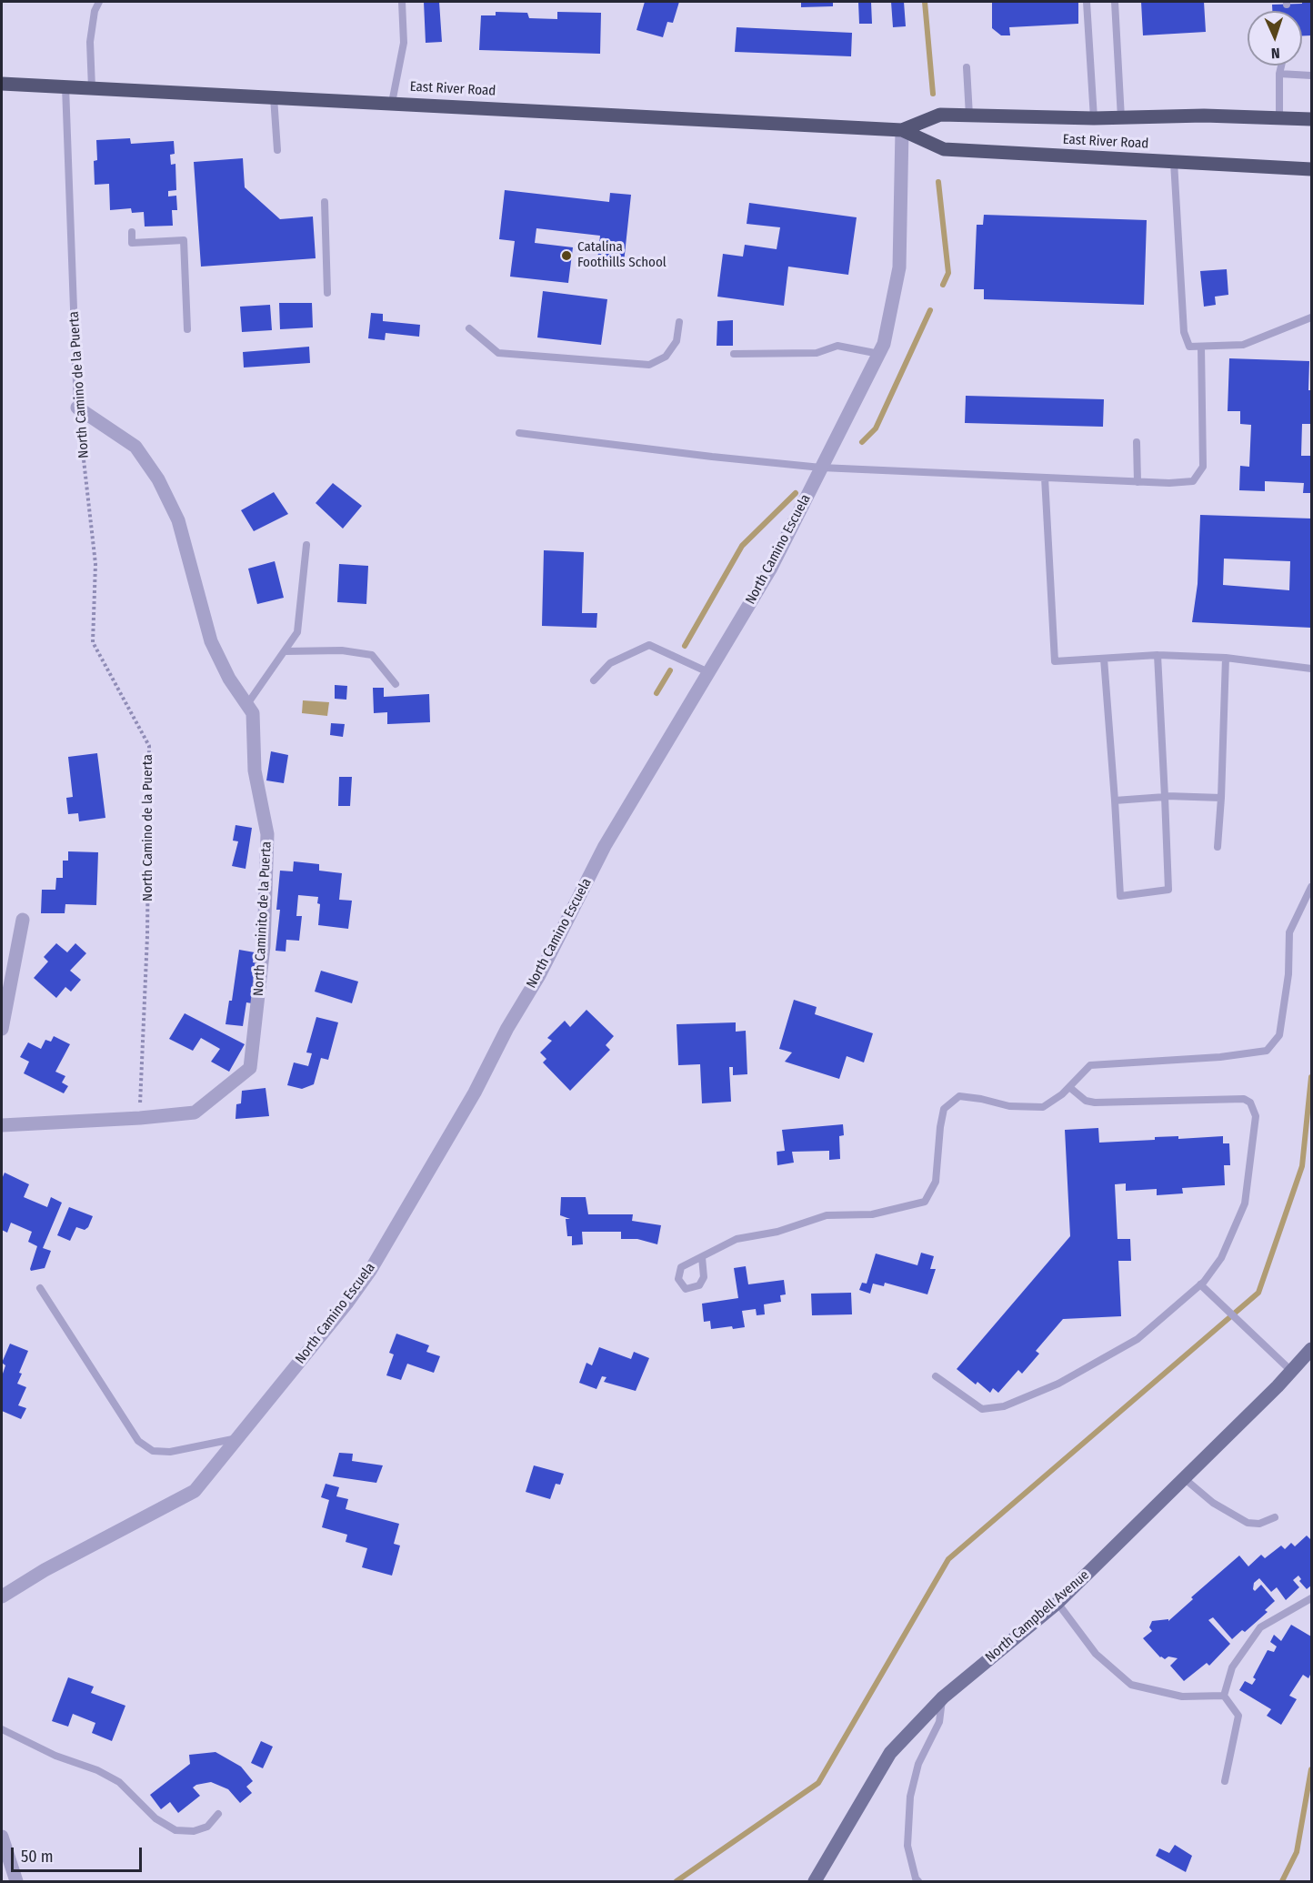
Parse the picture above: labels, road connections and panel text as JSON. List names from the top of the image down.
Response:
{
  "streets": {
    "main road": ["East River Road", "North Campbell Avenue"],
    "street": ["North Camino Escuela", "North Caminito de la Puerta"],
    "lane": ["North Camino de la Puerta"]
  },
  "crossings": [
    ["East River Road", "North Camino de la Puerta"],
    ["East River Road", "North Camino Escuela"],
    ["North Camino de la Puerta", "North Caminito de la Puerta"]
  ],
  "places": ["Catalina Foothills School"],
  "scale_bar": "50 m",
  "north": "bottom"
}
